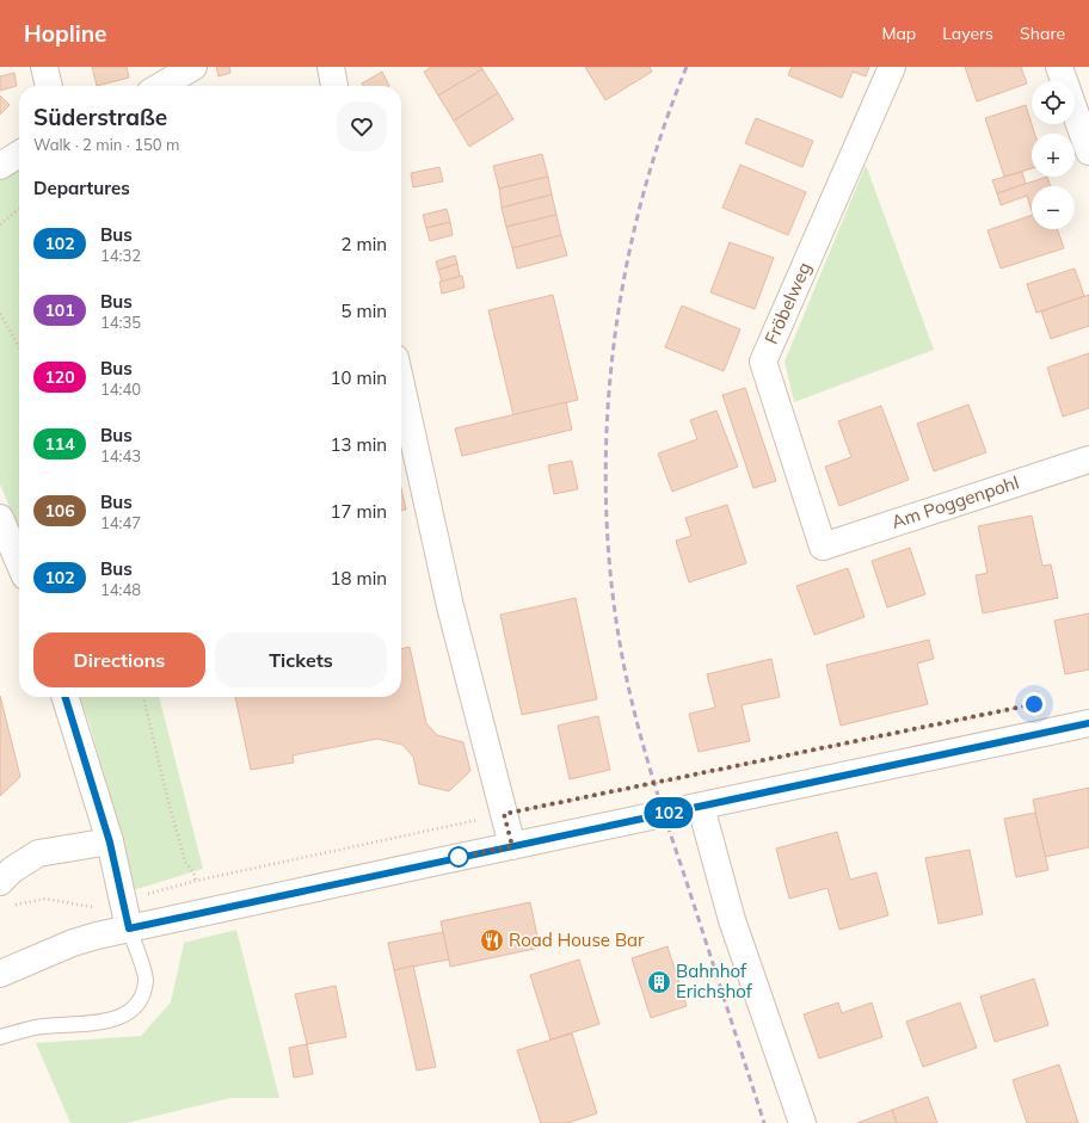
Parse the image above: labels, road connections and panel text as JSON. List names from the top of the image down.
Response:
{
  "streets": {
    "street": ["Fröbelweg", "Am Poggenpohl"]
  },
  "crossings": [
    ["Fröbelweg", "Am Poggenpohl"]
  ],
  "places": {
    "restaurant": ["Road House Bar"],
    "building": ["Bahnhof Erichshof"]
  },
  "lines": ["bus line 102"],
  "page": {
    "header": "Hopline",
    "nav": ["Map", "Layers", "Share"],
    "on_map": "102",
    "map_buttons": ["+", "−"],
    "heading": [
      ["Süderstraße", "Walk · 2 min · 150 m"],
      "Departures"
    ],
    "list": [
      {
        "mark": "102",
        "name": "Bus",
        "note": "14:32",
        "value": "2 min"
      },
      {
        "mark": "101",
        "name": "Bus",
        "note": "14:35",
        "value": "5 min"
      },
      {
        "mark": "120",
        "name": "Bus",
        "note": "14:40",
        "value": "10 min"
      },
      {
        "mark": "114",
        "name": "Bus",
        "note": "14:43",
        "value": "13 min"
      },
      {
        "mark": "106",
        "name": "Bus",
        "note": "14:47",
        "value": "17 min"
      },
      {
        "mark": "102",
        "name": "Bus",
        "note": "14:48",
        "value": "18 min"
      }
    ],
    "buttons": ["Directions", "Tickets"]
  }
}
